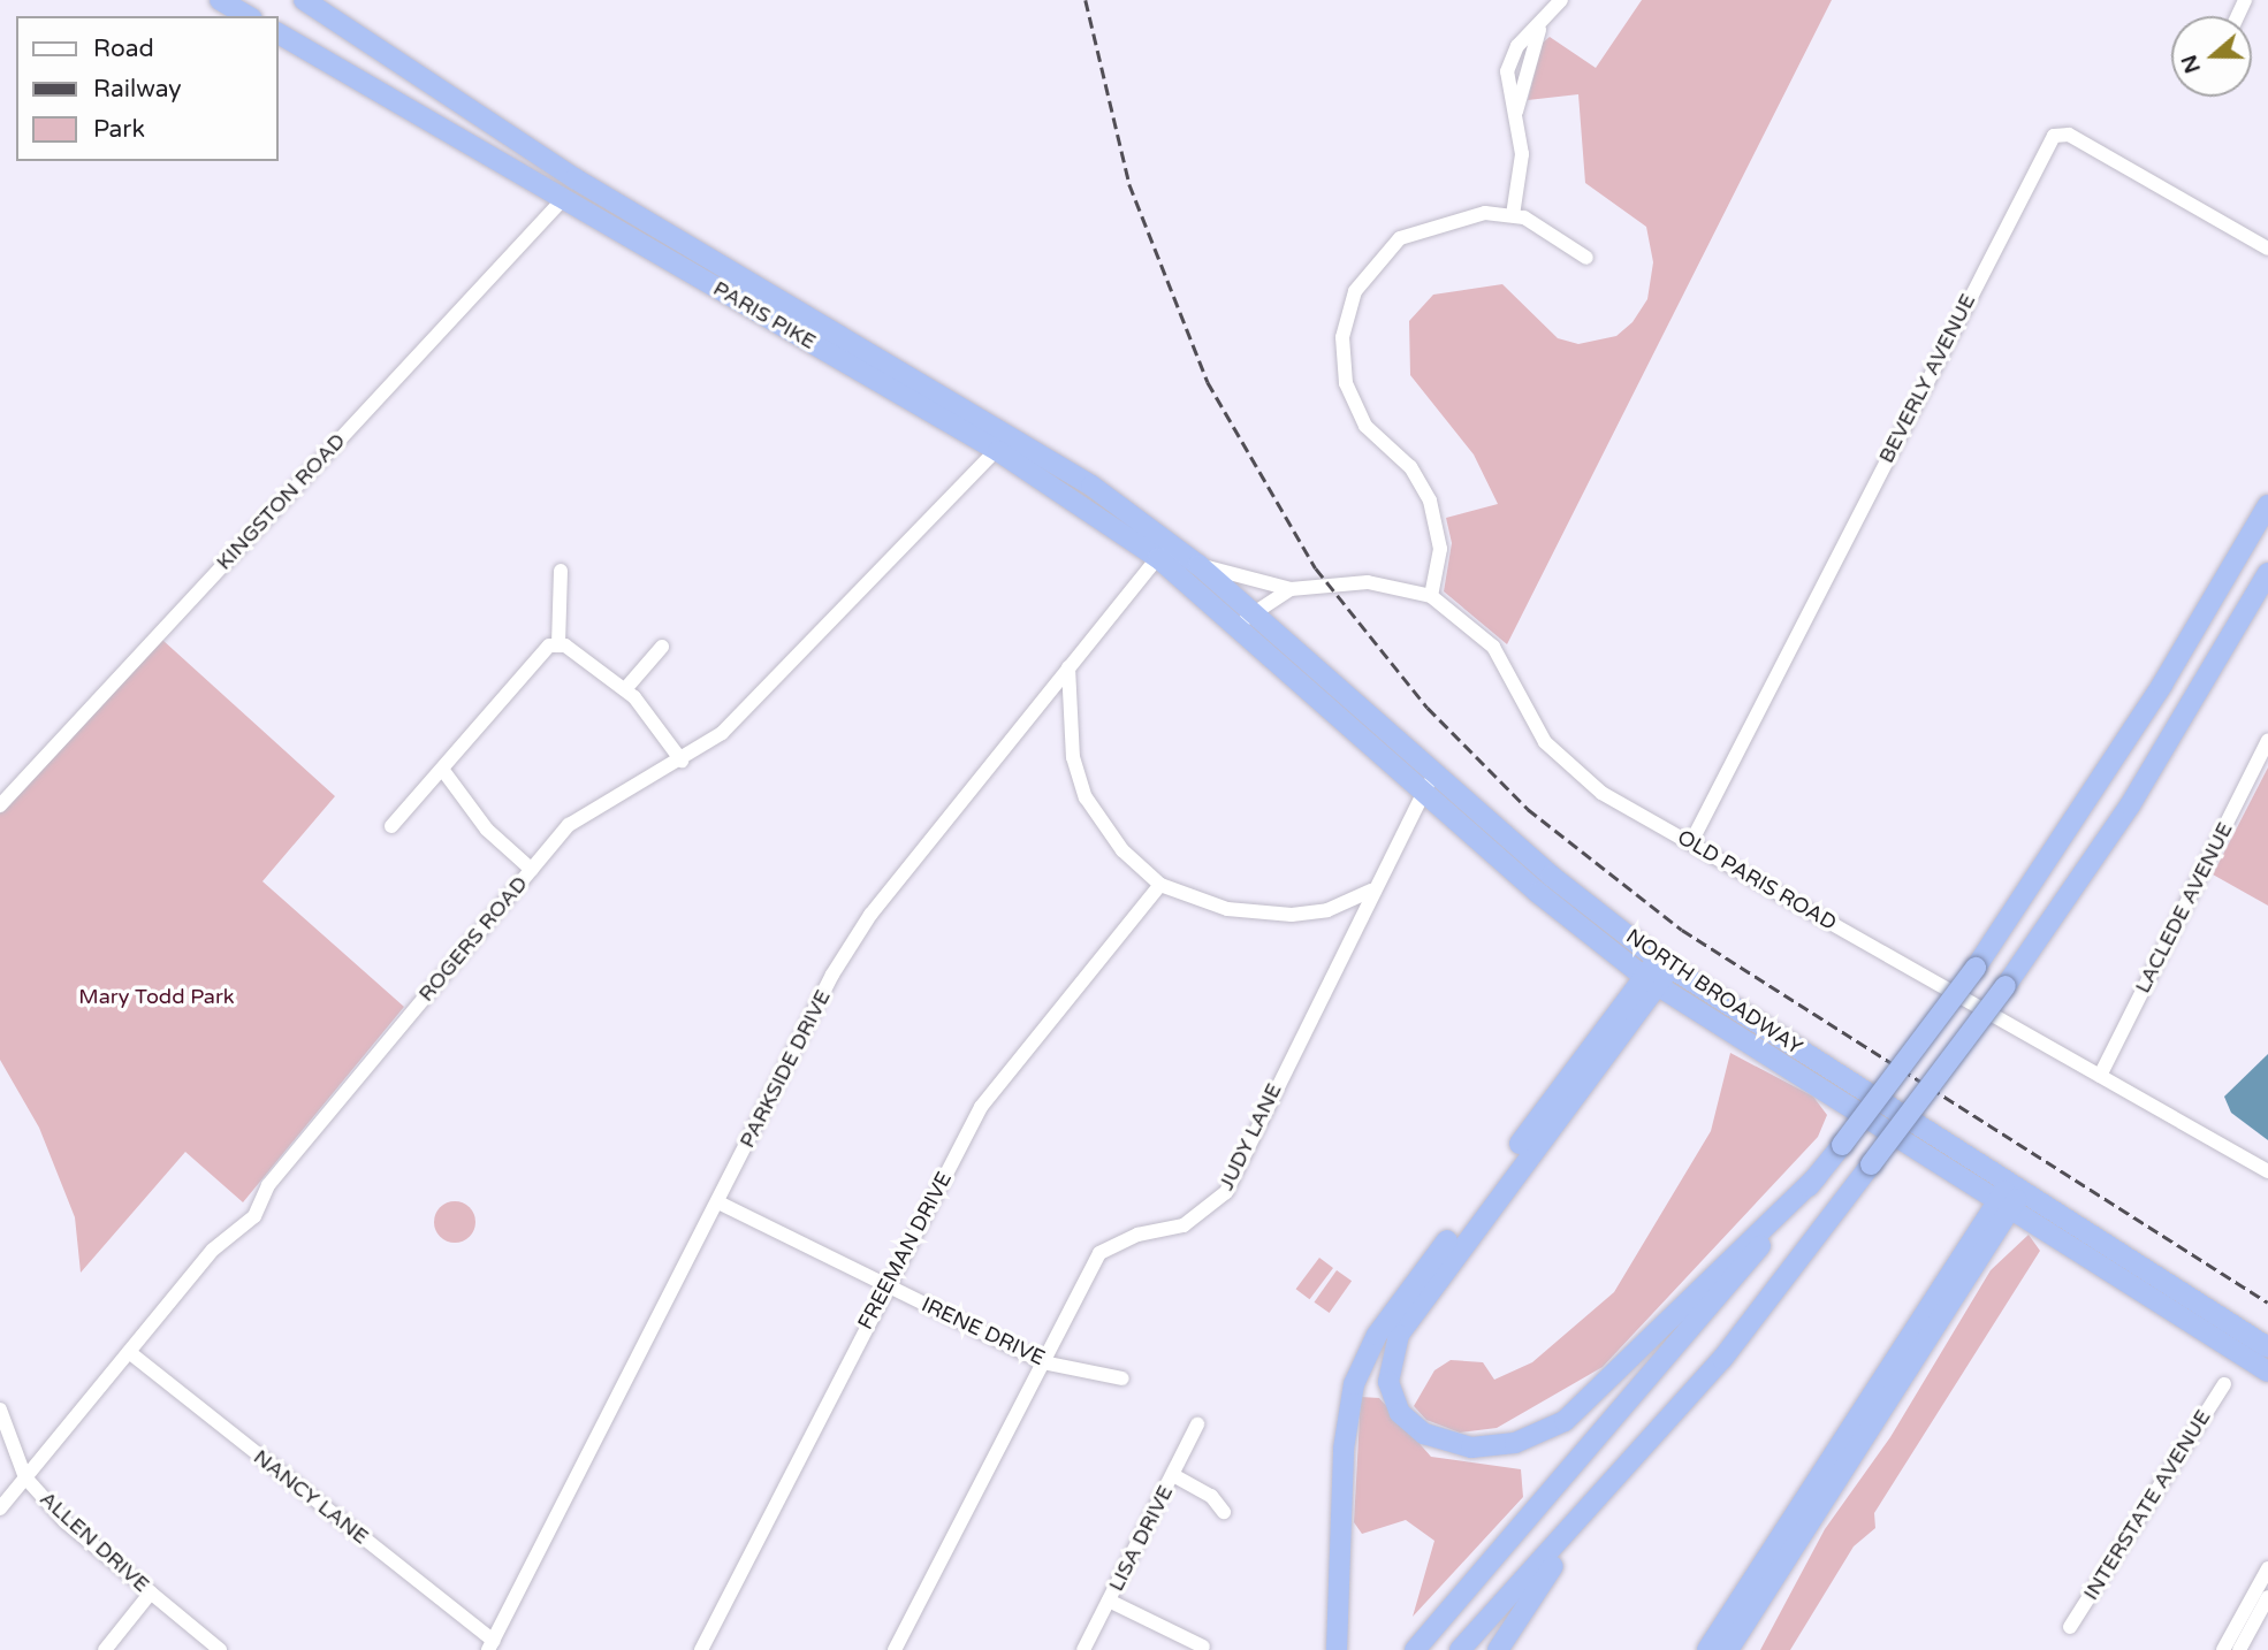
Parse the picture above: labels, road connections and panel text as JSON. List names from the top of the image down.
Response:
{
  "streets": {
    "highway": ["PARIS PIKE", "NORTH BROADWAY"],
    "street": [
      "BEVERLY AVENUE",
      "KINGSTON ROAD",
      "OLD PARIS ROAD",
      "LACLEDE AVENUE",
      "ROGERS ROAD",
      "PARKSIDE DRIVE",
      "JUDY LANE",
      "FREEMAN DRIVE",
      "IRENE DRIVE",
      "NANCY LANE",
      "INTERSTATE AVENUE",
      "LISA DRIVE",
      "ALLEN DRIVE"
    ]
  },
  "crossings": [
    ["PARIS PIKE", "KINGSTON ROAD"],
    ["PARIS PIKE", "ROGERS ROAD"],
    ["PARIS PIKE", "NORTH BROADWAY"],
    ["PARIS PIKE", "PARKSIDE DRIVE"],
    ["BEVERLY AVENUE", "OLD PARIS ROAD"],
    ["OLD PARIS ROAD", "LACLEDE AVENUE"],
    ["OLD PARIS ROAD", "NORTH BROADWAY"],
    ["ROGERS ROAD", "NANCY LANE"],
    ["ROGERS ROAD", "ALLEN DRIVE"],
    ["NORTH BROADWAY", "PARKSIDE DRIVE"],
    ["NORTH BROADWAY", "JUDY LANE"],
    ["PARKSIDE DRIVE", "IRENE DRIVE"],
    ["PARKSIDE DRIVE", "NANCY LANE"],
    ["JUDY LANE", "IRENE DRIVE"],
    ["FREEMAN DRIVE", "IRENE DRIVE"]
  ],
  "parks": ["Mary Todd Park"],
  "legend": ["Road", "Railway", "Park"],
  "north": "left"
}
